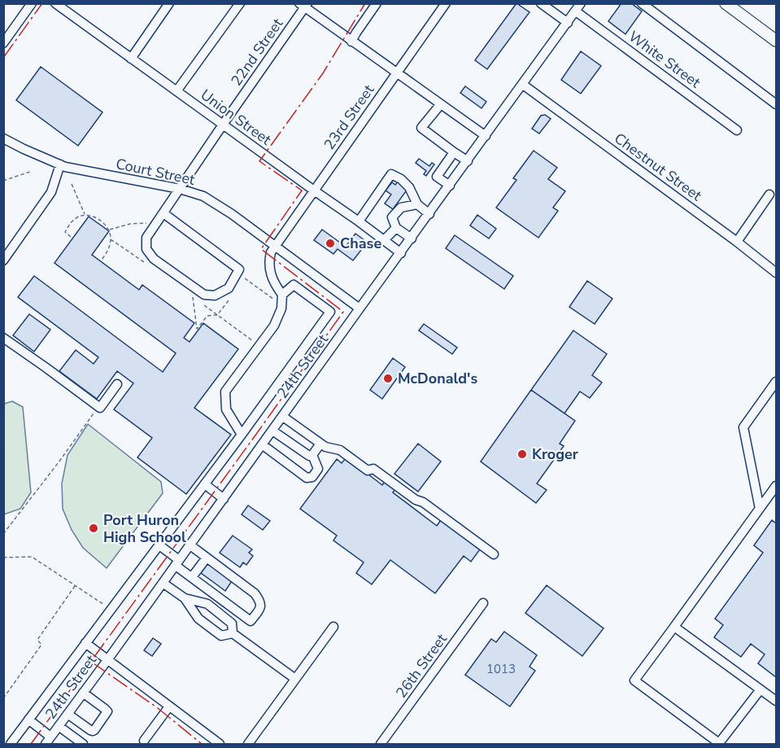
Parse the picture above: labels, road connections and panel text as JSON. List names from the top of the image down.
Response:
{
  "streets": {
    "street": [
      "22nd Street",
      "White Street",
      "Union Street",
      "23rd Street",
      "Chestnut Street",
      "Court Street",
      "24th Street",
      "26th Street"
    ]
  },
  "crossings": [
    ["22nd Street", "Union Street"],
    ["22nd Street", "Court Street"],
    ["White Street", "24th Street"],
    ["Union Street", "23rd Street"],
    ["Union Street", "24th Street"],
    ["23rd Street", "Court Street"],
    ["Chestnut Street", "24th Street"],
    ["Court Street", "24th Street"]
  ],
  "places": [
    "Chase",
    "McDonald's",
    "Kroger",
    "Port Huron High School"
  ],
  "house_numbers": ["1013"]
}
